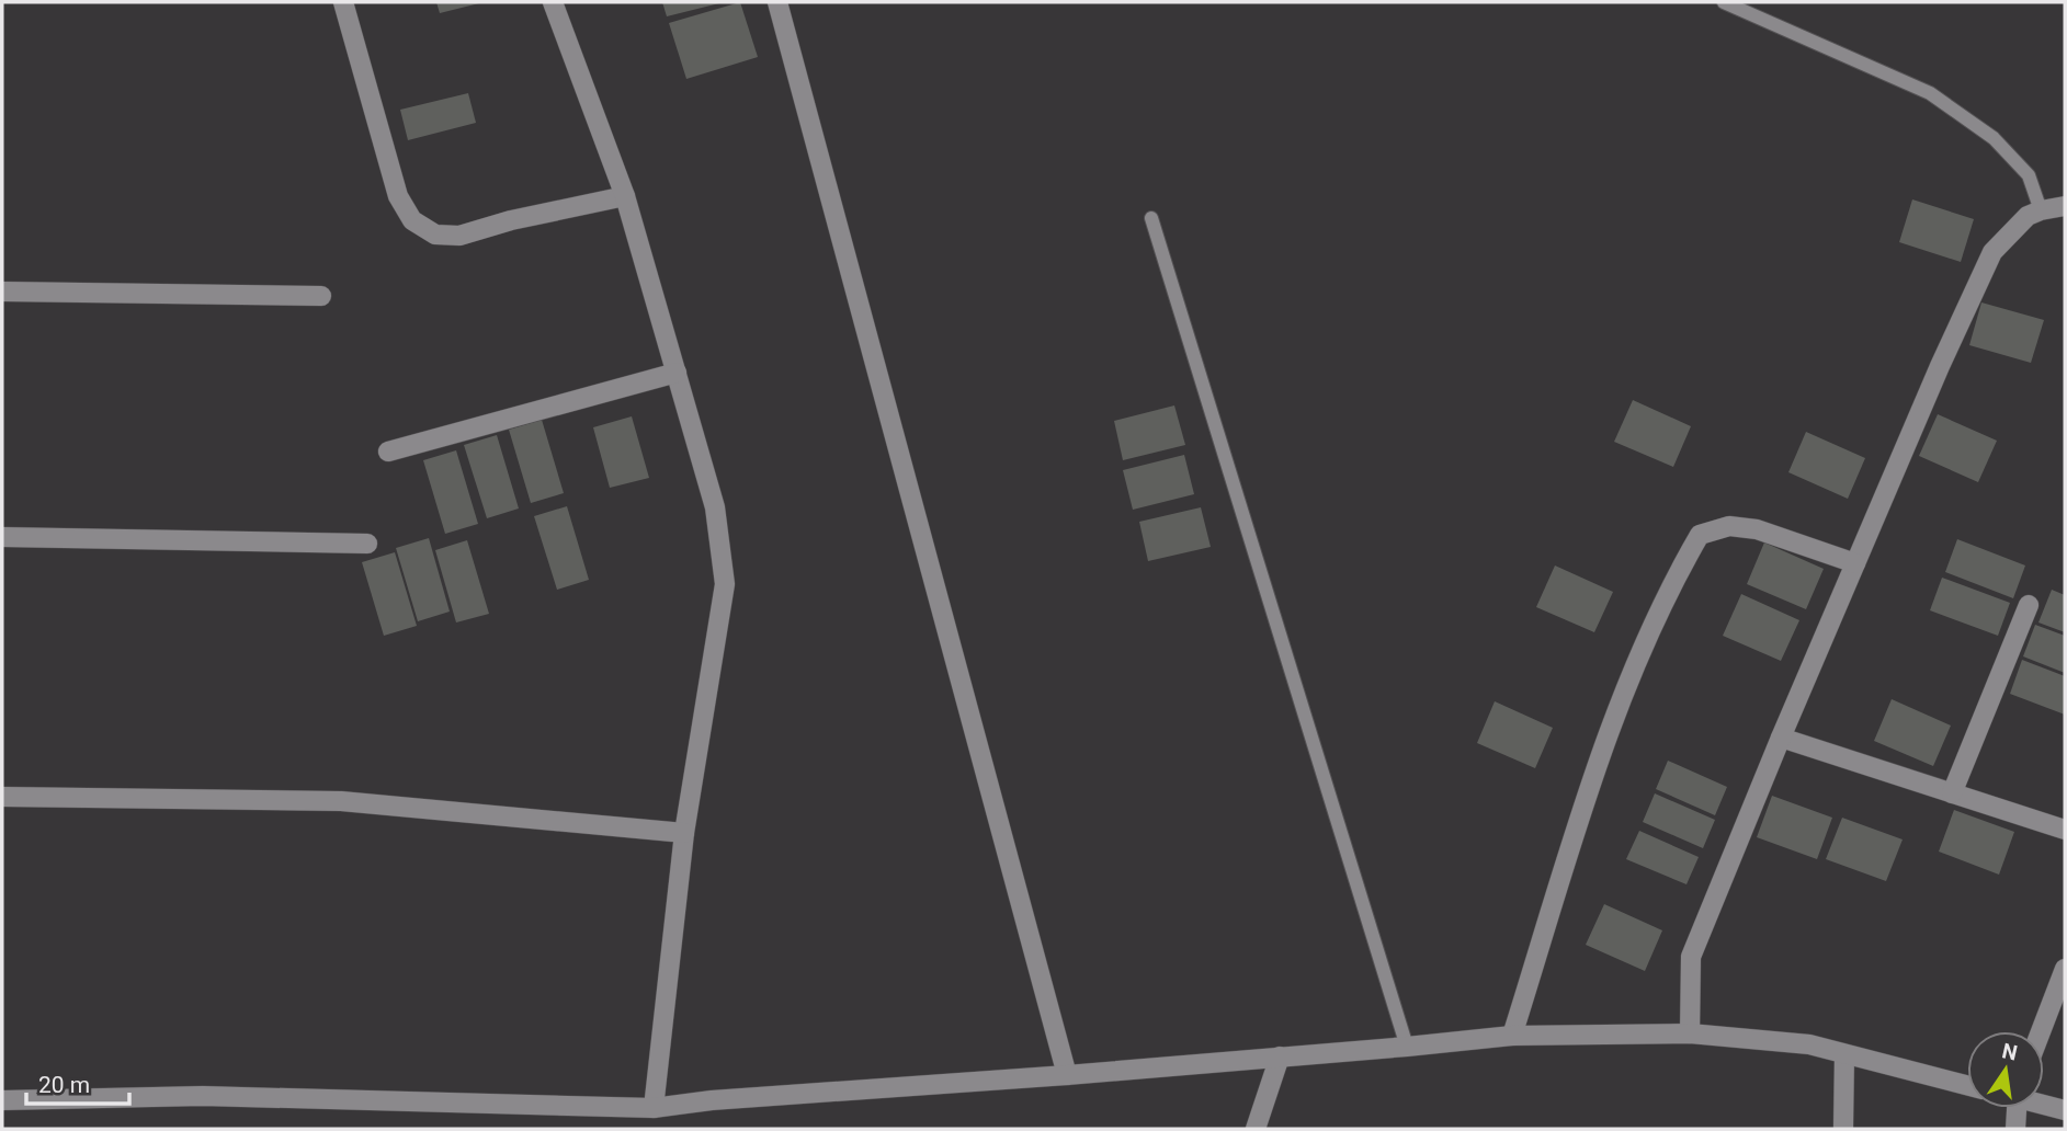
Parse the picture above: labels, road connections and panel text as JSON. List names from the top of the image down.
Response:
{
  "scale_bar": "20 m",
  "north": "top"
}
